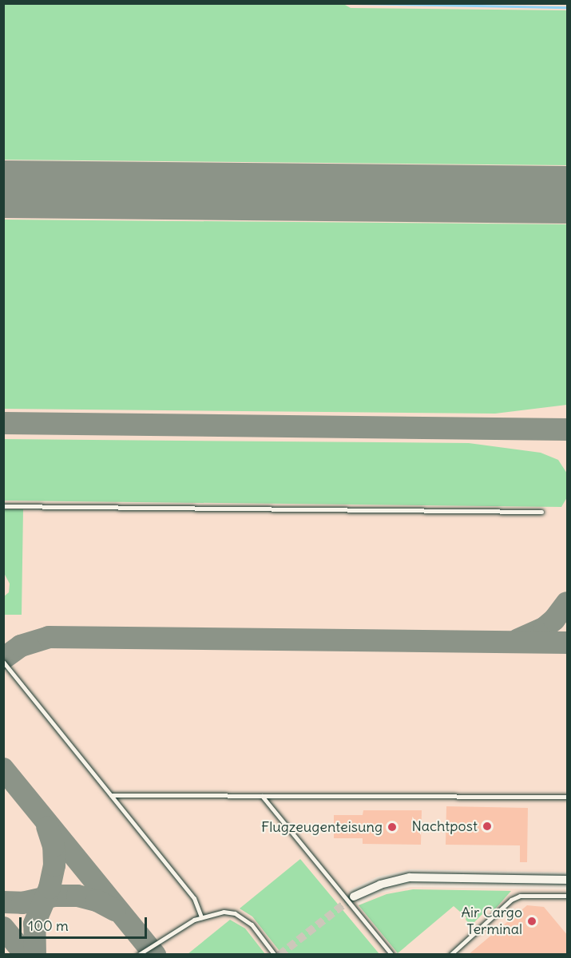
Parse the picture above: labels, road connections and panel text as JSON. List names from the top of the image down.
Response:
{
  "places": ["Nachtpost", "Flugzeugenteisung", "Air Cargo Terminal"],
  "scale_bar": "100 m"
}
